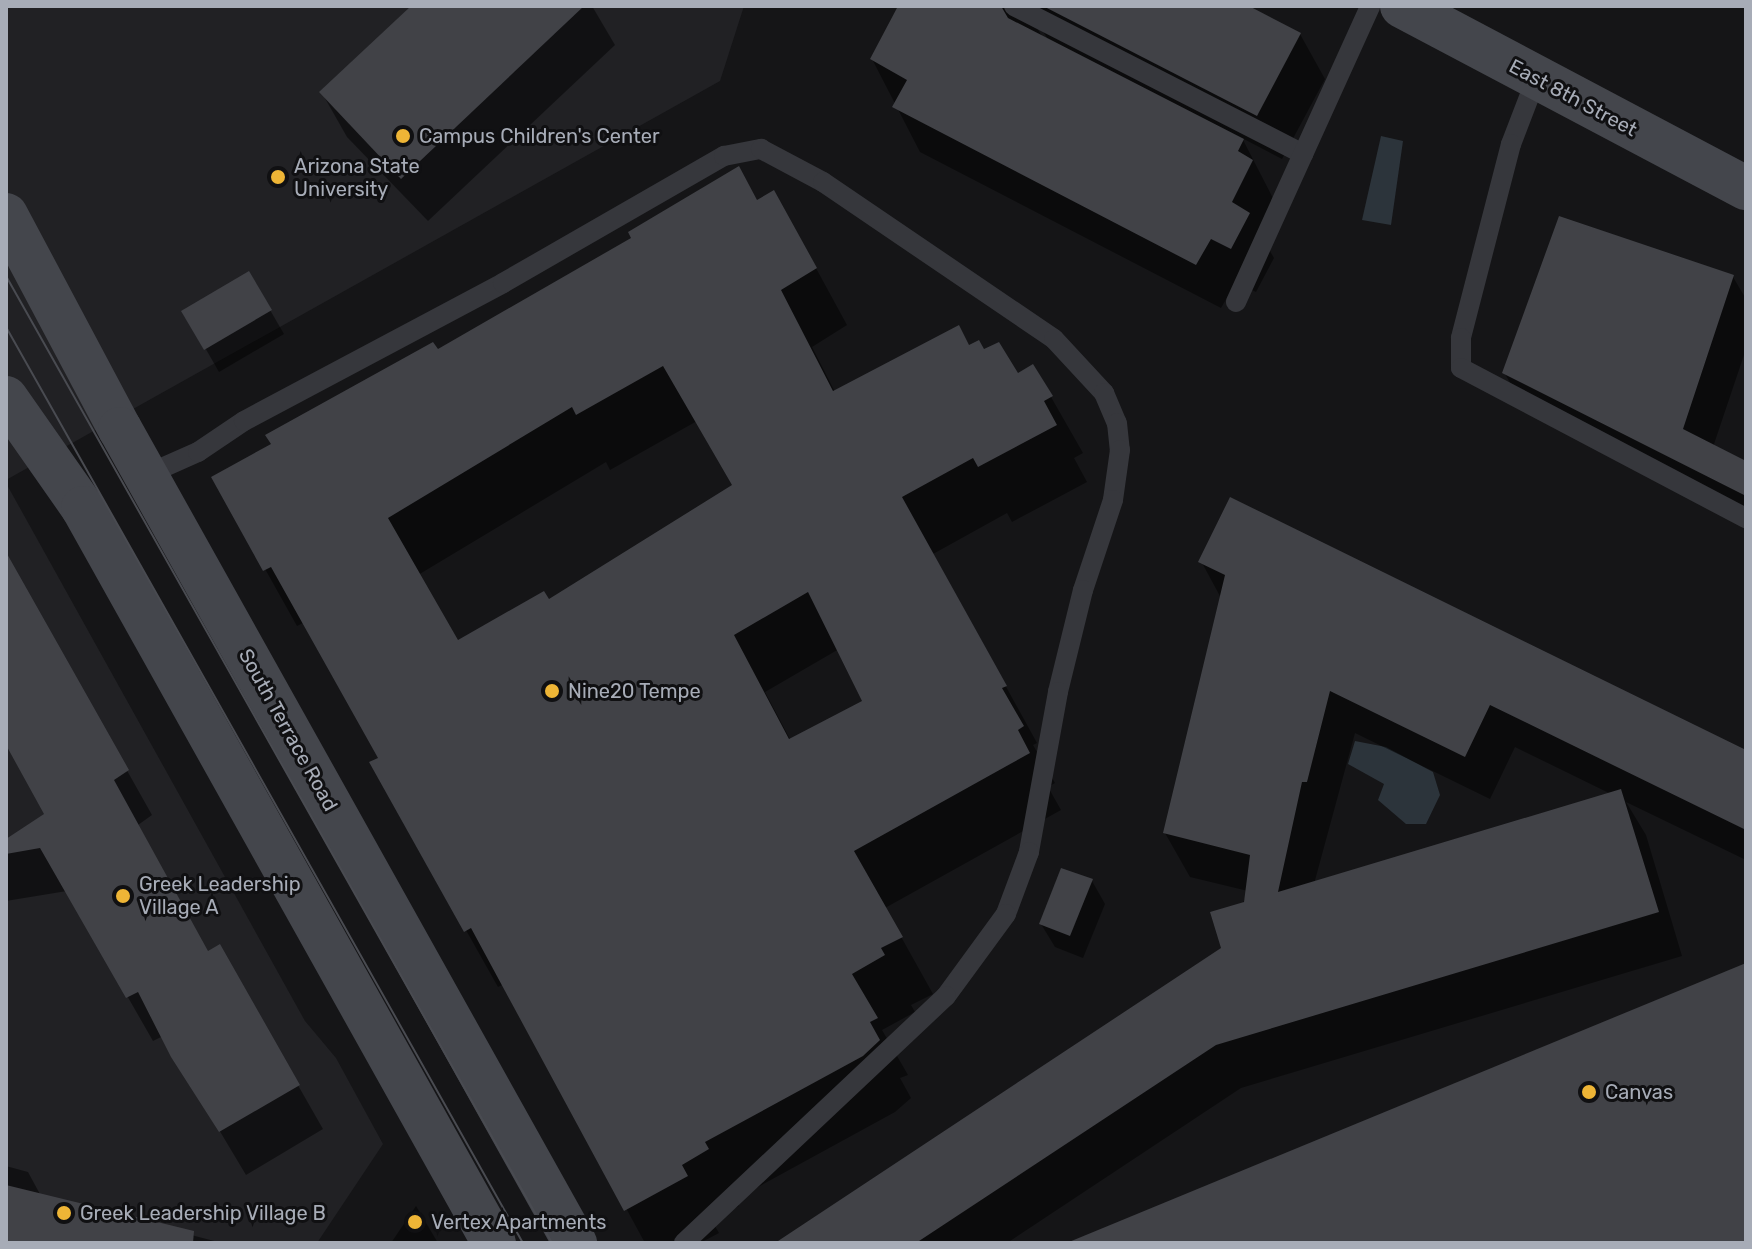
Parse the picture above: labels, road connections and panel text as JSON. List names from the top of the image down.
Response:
{
  "streets": {
    "street": ["East 8th Street", "South Terrace Road"]
  },
  "places": [
    "Campus Children's Center",
    "Arizona State University",
    "Nine20 Tempe",
    "Greek Leadership Village A",
    "Canvas",
    "Greek Leadership Village B",
    "Vertex Apartments"
  ]
}
